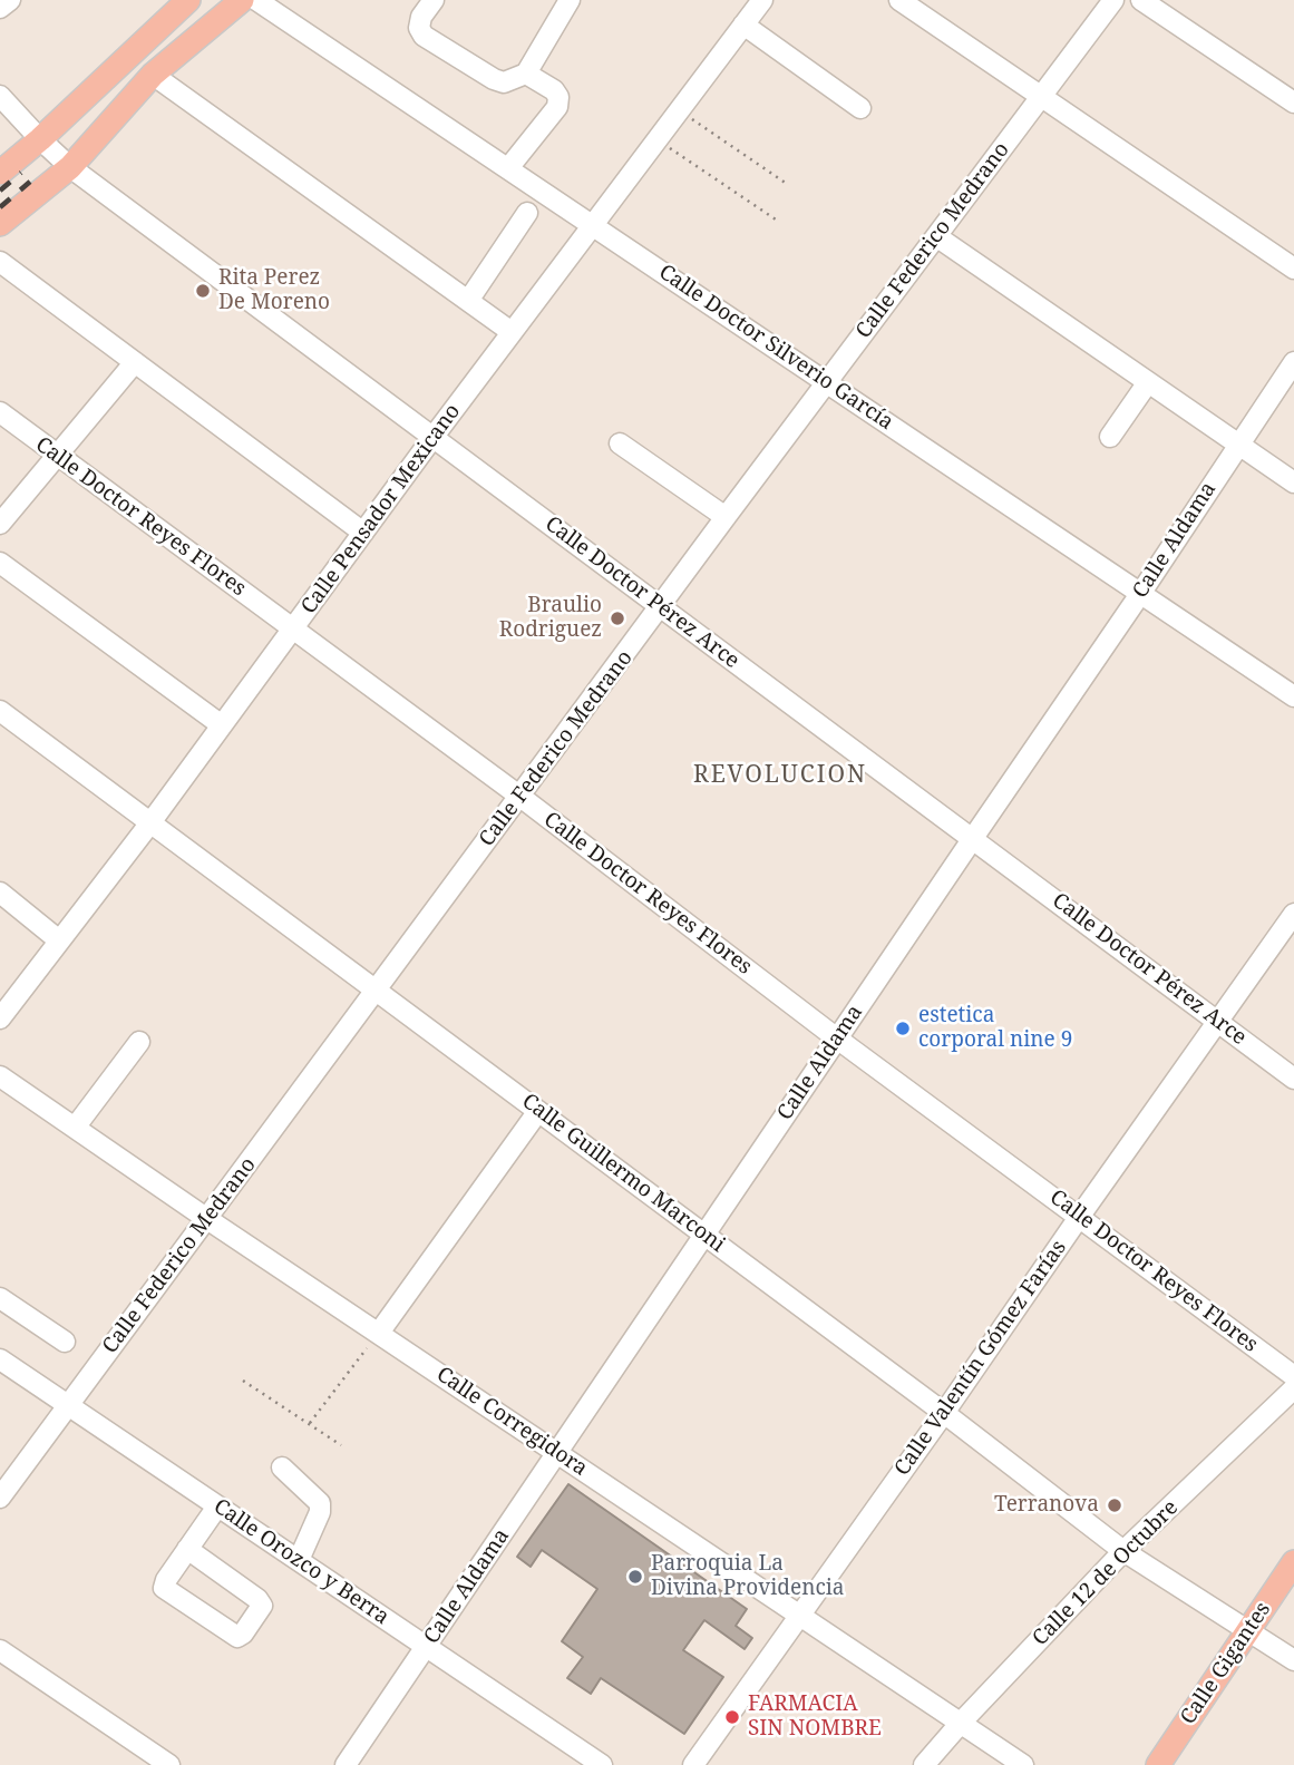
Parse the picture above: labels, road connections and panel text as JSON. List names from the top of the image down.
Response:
{
  "streets": {
    "main road": ["Calle Gigantes"],
    "street": [
      "Calle Federico Medrano",
      "Calle Doctor Silverio García",
      "Calle Pensador Mexicano",
      "Calle Doctor Reyes Flores",
      "Calle Aldama",
      "Calle Doctor Pérez Arce",
      "Calle Guillermo Marconi",
      "Calle Valentín Gómez Farías",
      "Calle Corregidora",
      "Calle Orozco y Berra",
      "Calle 12 de Octubre"
    ]
  },
  "crossings": [
    ["Calle Federico Medrano", "Calle Doctor Silverio García"],
    ["Calle Federico Medrano", "Calle Doctor Reyes Flores"],
    ["Calle Federico Medrano", "Calle Doctor Pérez Arce"],
    ["Calle Federico Medrano", "Calle Guillermo Marconi"],
    ["Calle Federico Medrano", "Calle Corregidora"],
    ["Calle Federico Medrano", "Calle Orozco y Berra"],
    ["Calle Doctor Silverio García", "Calle Pensador Mexicano"],
    ["Calle Doctor Silverio García", "Calle Aldama"],
    ["Calle Pensador Mexicano", "Calle Doctor Reyes Flores"],
    ["Calle Pensador Mexicano", "Calle Doctor Pérez Arce"],
    ["Calle Pensador Mexicano", "Calle Guillermo Marconi"],
    ["Calle Doctor Reyes Flores", "Calle Aldama"],
    ["Calle Doctor Reyes Flores", "Calle Valentín Gómez Farías"],
    ["Calle Aldama", "Calle Doctor Pérez Arce"],
    ["Calle Aldama", "Calle Guillermo Marconi"],
    ["Calle Aldama", "Calle Corregidora"],
    ["Calle Aldama", "Calle Orozco y Berra"],
    ["Calle Doctor Pérez Arce", "Calle Valentín Gómez Farías"],
    ["Calle Guillermo Marconi", "Calle Valentín Gómez Farías"],
    ["Calle Guillermo Marconi", "Calle 12 de Octubre"],
    ["Calle Guillermo Marconi", "Calle Gigantes"],
    ["Calle Valentín Gómez Farías", "Calle Corregidora"],
    ["Calle Corregidora", "Calle 12 de Octubre"]
  ],
  "districts": ["REVOLUCION"],
  "places": [
    "Rita Perez De Moreno",
    "Braulio Rodriguez",
    "estetica corporal nine 9",
    "Terranova",
    "Parroquia La Divina Providencia",
    "FARMACIA SIN NOMBRE"
  ]
}
